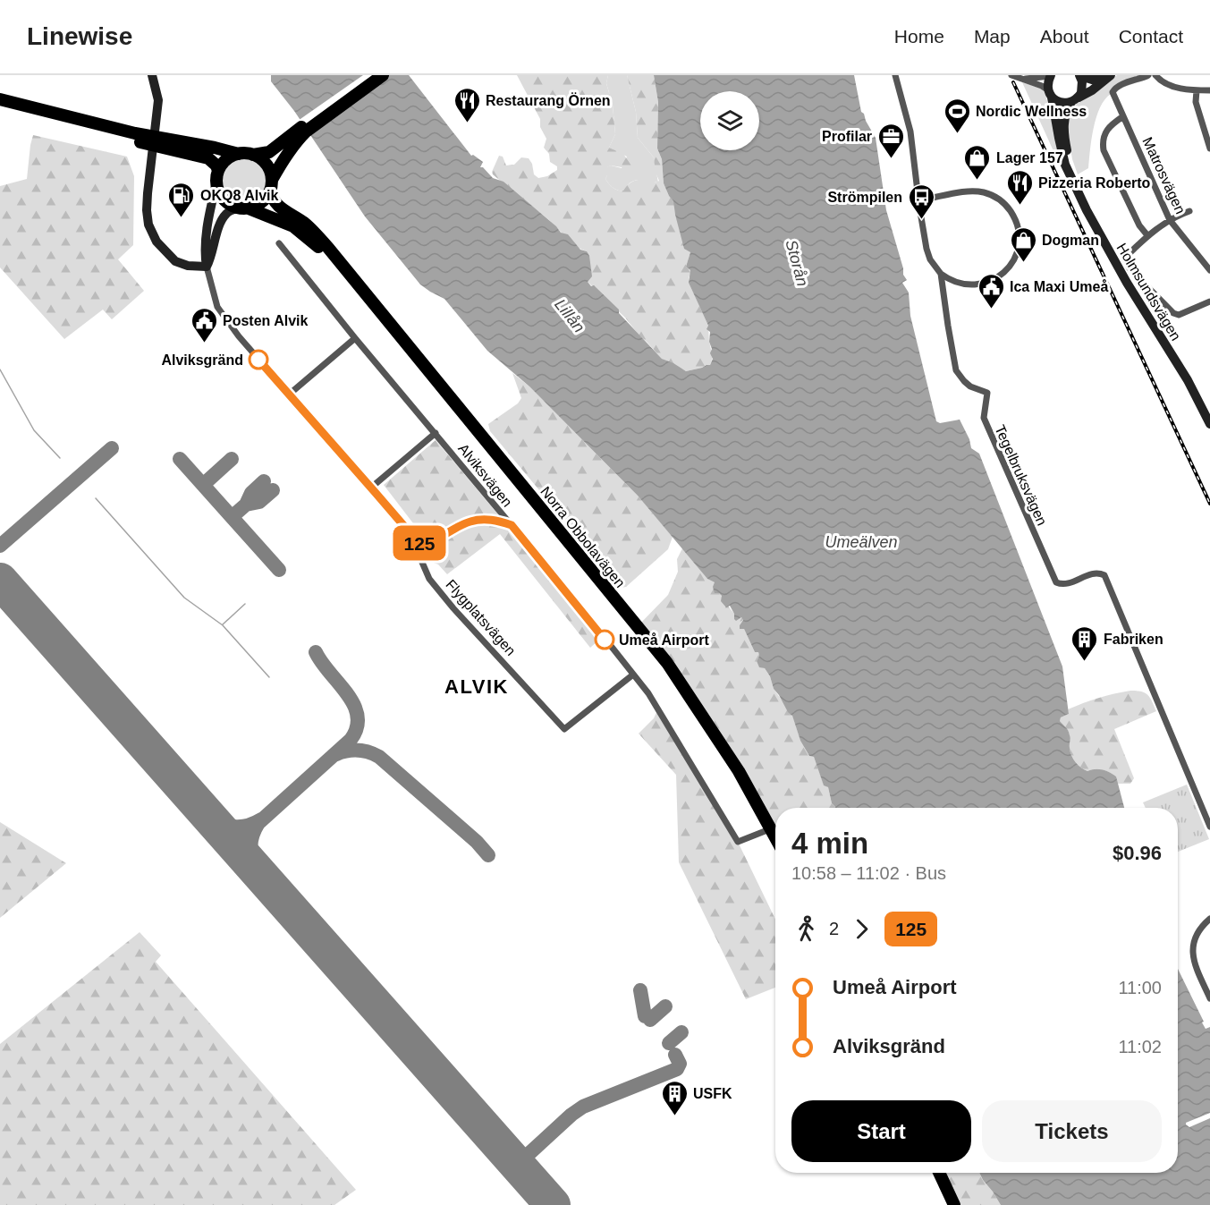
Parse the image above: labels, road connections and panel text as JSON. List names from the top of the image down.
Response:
{
  "streets": {
    "highway": ["Norra Obbolavägen"],
    "main road": ["Holmsundsvägen", "Flygplatsvägen"],
    "street": ["Matrosvägen", "Alviksvägen", "Tegelbruksvägen"]
  },
  "crossings": [
    ["Alviksvägen", "Norra Obbolavägen"],
    ["Alviksvägen", "Flygplatsvägen"],
    ["Norra Obbolavägen", "Flygplatsvägen"]
  ],
  "districts": ["ALVIK"],
  "water": ["Storån", "Lillån", "Umeälven"],
  "places": {
    "restaurant": ["Restaurang Örnen", "Pizzeria Roberto"],
    "sports": ["Nordic Wellness"],
    "office": ["Profilar"],
    "shop": ["Lager 157", "Dogman"],
    "fuel station": ["OKQ8 Alvik"],
    "bus stop": ["Strömpilen"],
    "public building": ["Ica Maxi Umeå", "Posten Alvik"],
    "other": ["Alviksgränd", "Umeå Airport"],
    "building": ["Fabriken", "USFK"]
  },
  "lines": ["bus line 125"],
  "page": {
    "header": "Linewise",
    "nav": [
      "Home",
      "Map",
      "About",
      "Contact"
    ],
    "on_map": "125",
    "heading": ["4 min", "10:58 – 11:02 · Bus", "$0.96"],
    "legs": ["2", "125"],
    "list": [
      {
        "name": "Umeå Airport",
        "value": "11:00"
      },
      {
        "name": "Alviksgränd",
        "value": "11:02"
      }
    ],
    "buttons": ["Start", "Tickets"]
  }
}
